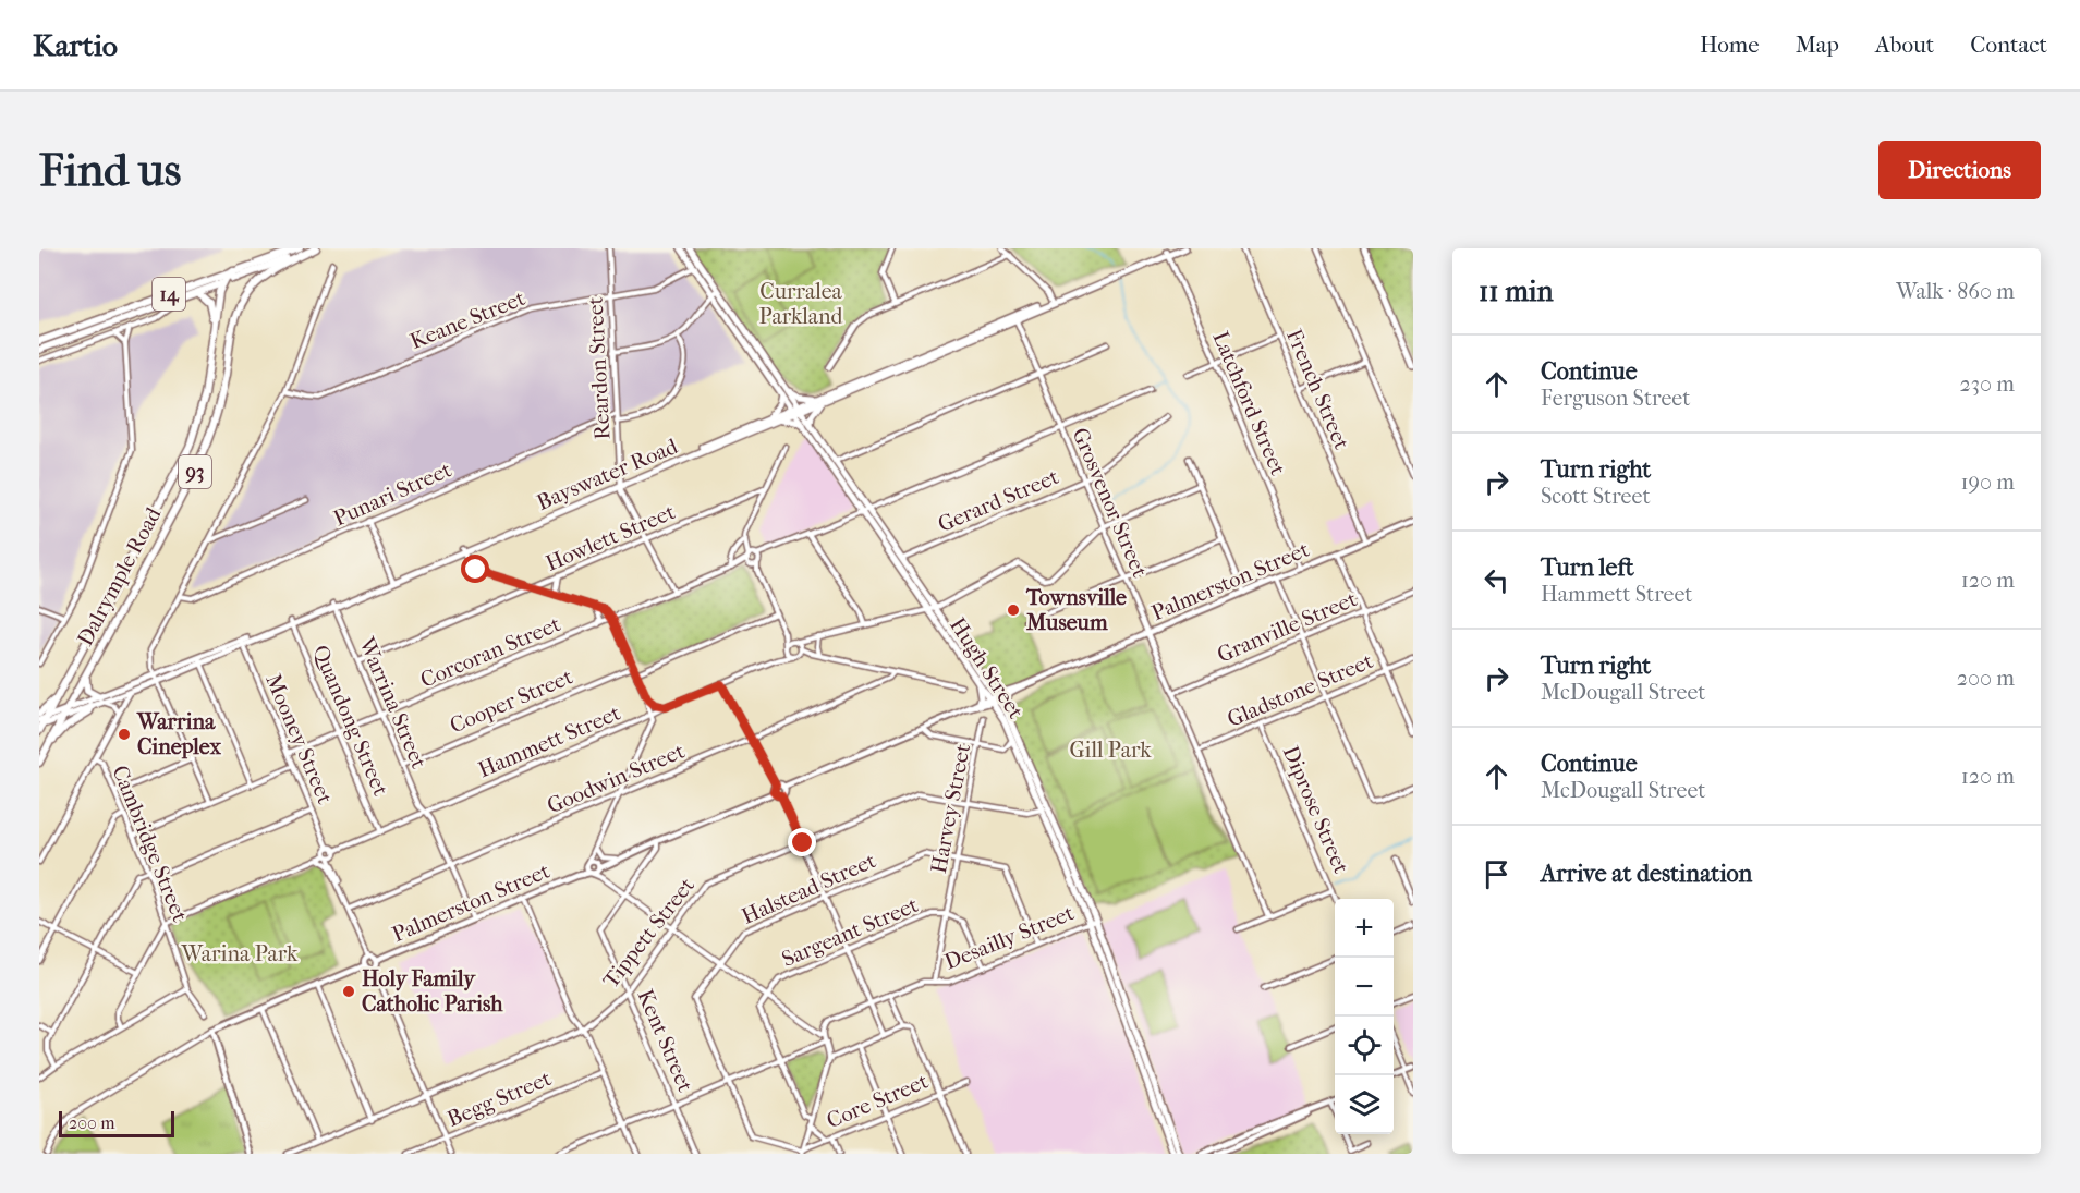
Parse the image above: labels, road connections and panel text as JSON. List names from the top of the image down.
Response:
{
  "streets": {
    "main road": [
      "14",
      "93",
      "Bayswater Road",
      "Dalrymple Road",
      "Hugh Street"
    ],
    "street": [
      "Keane Street",
      "Reardon Street",
      "French Street",
      "Latchford Street",
      "Punari Street",
      "Gerard Street",
      "Grosvenor Street",
      "Howlett Street",
      "Palmerston Street",
      "Granville Street",
      "Corcoran Street",
      "Gladstone Street",
      "Cooper Street",
      "Warrina Street",
      "Quandong Street",
      "Mooney Street",
      "Hammett Street",
      "Goodwin Street",
      "Harvey Street",
      "Diprose Street",
      "Cambridge Street",
      "Halstead Street",
      "Sargeant Street",
      "Tippett Street",
      "Desailly Street",
      "Kent Street",
      "Begg Street",
      "Core Street"
    ]
  },
  "crossings": [
    ["14", "Dalrymple Road"],
    ["Keane Street", "Reardon Street"],
    ["Keane Street", "Hugh Street"],
    ["Reardon Street", "Bayswater Road"],
    ["Reardon Street", "Punari Street"],
    ["Reardon Street", "Howlett Street"],
    ["Reardon Street", "Corcoran Street"],
    ["French Street", "Palmerston Street"],
    ["Latchford Street", "Bayswater Road"],
    ["Latchford Street", "Palmerston Street"],
    ["Bayswater Road", "Grosvenor Street"],
    ["Bayswater Road", "Dalrymple Road"],
    ["Bayswater Road", "Hugh Street"],
    ["Bayswater Road", "Warrina Street"],
    ["Bayswater Road", "Quandong Street"],
    ["Bayswater Road", "Mooney Street"],
    ["Gerard Street", "Grosvenor Street"],
    ["Gerard Street", "Hugh Street"],
    ["Grosvenor Street", "Palmerston Street"],
    ["Grosvenor Street", "Granville Street"],
    ["Grosvenor Street", "Gladstone Street"],
    ["Howlett Street", "Warrina Street"],
    ["Palmerston Street", "Hugh Street"],
    ["Palmerston Street", "Warrina Street"],
    ["Palmerston Street", "Kent Street"],
    ["Corcoran Street", "Warrina Street"],
    ["Corcoran Street", "Quandong Street"],
    ["Corcoran Street", "Mooney Street"],
    ["Hugh Street", "Tippett Street"],
    ["Hugh Street", "Desailly Street"],
    ["Gladstone Street", "Diprose Street"],
    ["Cooper Street", "Warrina Street"],
    ["Warrina Street", "Hammett Street"],
    ["Warrina Street", "Goodwin Street"],
    ["Quandong Street", "Hammett Street"],
    ["Mooney Street", "Hammett Street"],
    ["Hammett Street", "Cambridge Street"],
    ["Harvey Street", "Halstead Street"],
    ["Harvey Street", "Sargeant Street"],
    ["Harvey Street", "Tippett Street"],
    ["Harvey Street", "Desailly Street"],
    ["Halstead Street", "Desailly Street"],
    ["Halstead Street", "Core Street"],
    ["Sargeant Street", "Desailly Street"],
    ["Tippett Street", "Kent Street"]
  ],
  "parks": ["Curralea Parkland", "Gill Park", "Warina Park"],
  "places": ["Townsville Museum", "Warrina Cineplex", "Holy Family Catholic Parish"],
  "scale_bar": "200 m",
  "page": {
    "header": "Kartio",
    "nav": [
      "Home",
      "Map",
      "About",
      "Contact"
    ],
    "buttons": "Directions",
    "title": "Find us",
    "heading": ["11 min", "Walk · 860 m"],
    "list": [
      ["Continue", "Ferguson Street", "230 m"],
      ["Turn right", "Scott Street", "190 m"],
      ["Turn left", "Hammett Street", "120 m"],
      ["Turn right", "McDougall Street", "200 m"],
      ["Continue", "McDougall Street", "120 m"],
      "Arrive at destination"
    ],
    "map_buttons": ["+", "−"],
    "scale": "200 m"
  }
}
